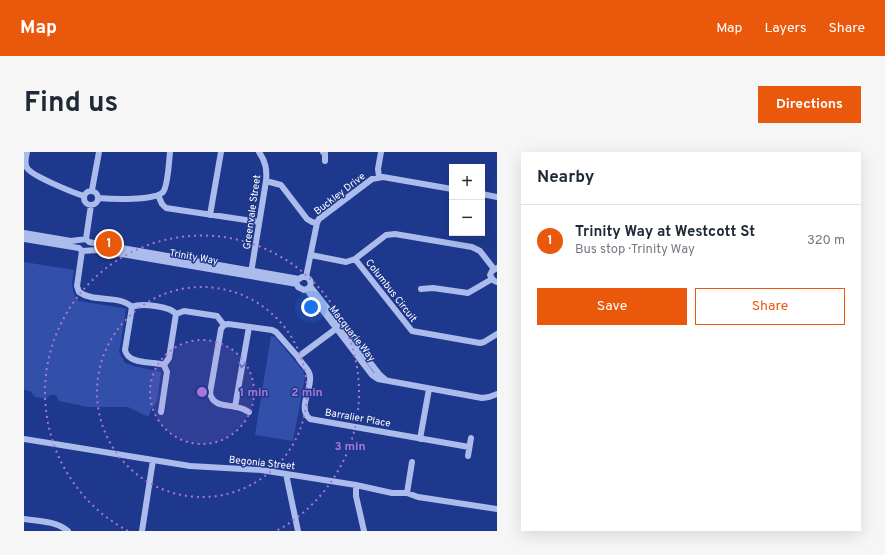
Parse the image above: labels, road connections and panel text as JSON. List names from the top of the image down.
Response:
{
  "streets": {
    "street": [
      "Buckley Drive",
      "Greenvale Street",
      "Trinity Way",
      "Columbus Circuit",
      "Macquarie Way",
      "Barralier Place",
      "Begonia Street"
    ]
  },
  "crossings": [
    ["Buckley Drive", "Trinity Way"],
    ["Buckley Drive", "Macquarie Way"],
    ["Greenvale Street", "Trinity Way"],
    ["Trinity Way", "Macquarie Way"]
  ],
  "page": {
    "header": "Map",
    "nav": ["Map", "Layers", "Share"],
    "title": "Find us",
    "buttons": [
      "Directions",
      ["Save", "Share"]
    ],
    "heading": "Nearby",
    "map_buttons": ["+", "−"],
    "list": [
      {
        "mark": "1",
        "name": "Trinity Way at Westcott St",
        "note": "Bus stop · Trinity Way",
        "value": "320 m"
      }
    ],
    "pins": "1"
  },
  "rings": ["1 min", "2 min", "3 min"]
}
